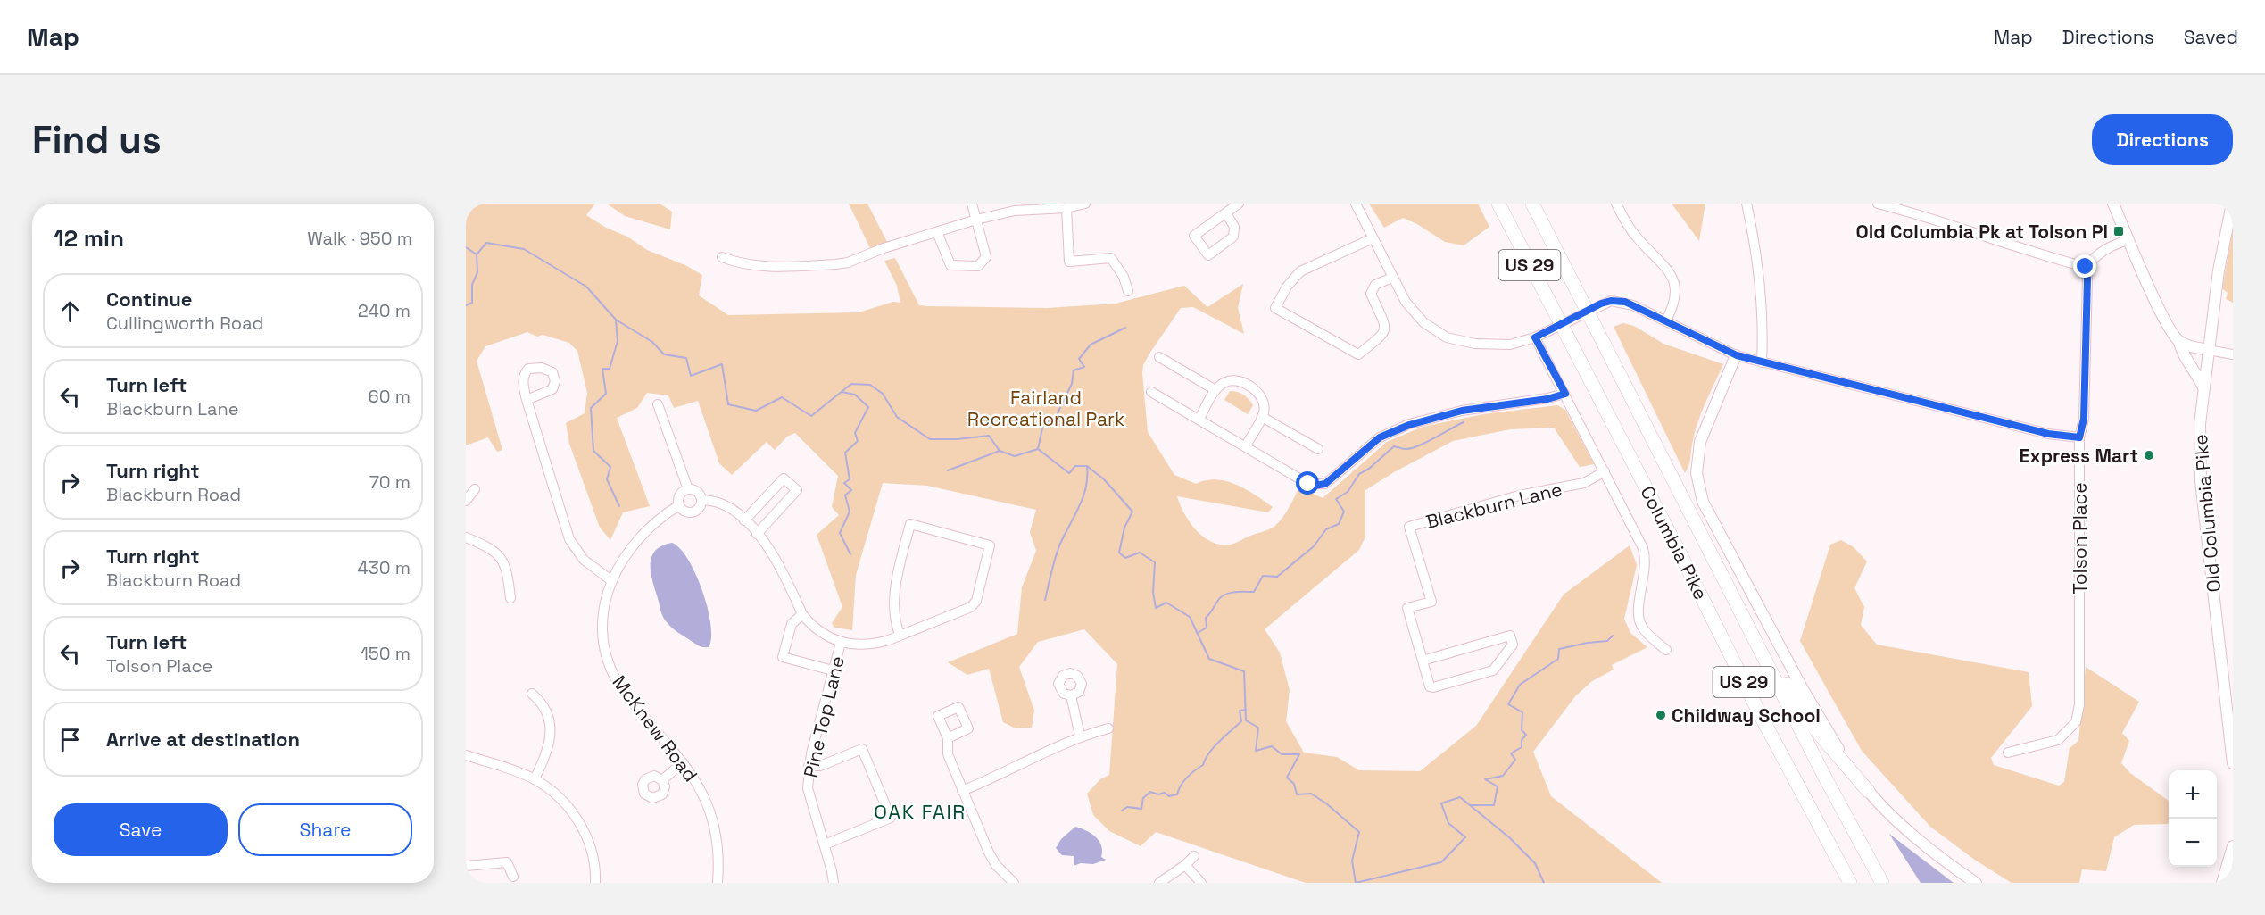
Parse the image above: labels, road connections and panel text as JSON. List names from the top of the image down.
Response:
{
  "streets": {
    "highway": ["US 29", "Columbia Pike"],
    "main road": ["Old Columbia Pike"],
    "street": [
      "Blackburn Lane",
      "Tolson Place",
      "Pine Top Lane",
      "McKnew Road"
    ]
  },
  "districts": ["OAK FAIR"],
  "parks": ["Fairland Recreational Park"],
  "places": {
    "transit": ["Old Columbia Pk at Tolson Pl"],
    "other": ["Express Mart", "Childway School"]
  },
  "page": {
    "header": "Map",
    "nav": ["Map", "Directions", "Saved"],
    "buttons": [
      "Directions",
      ["Save", "Share"]
    ],
    "title": "Find us",
    "heading": ["12 min", "Walk · 950 m"],
    "list": [
      ["Continue", "Cullingworth Road", "240 m"],
      ["Turn left", "Blackburn Lane", "60 m"],
      ["Turn right", "Blackburn Road", "70 m"],
      ["Turn right", "Blackburn Road", "430 m"],
      ["Turn left", "Tolson Place", "150 m"],
      "Arrive at destination"
    ],
    "map_buttons": ["+", "−"]
  }
}
